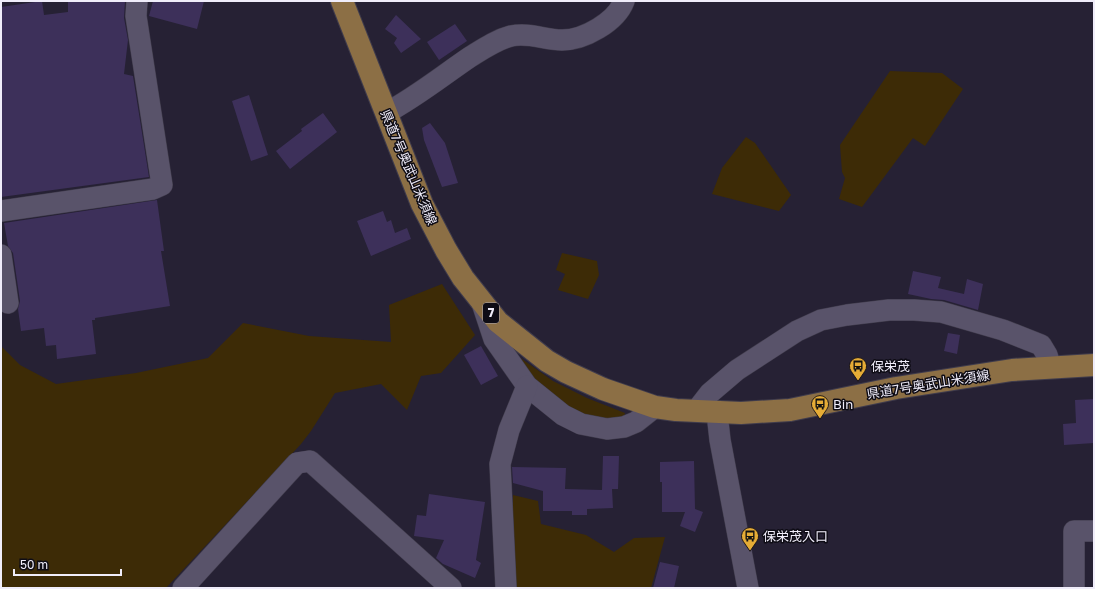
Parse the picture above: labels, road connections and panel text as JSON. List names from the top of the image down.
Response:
{
  "streets": {
    "main road": ["県道7号奥武山米須線", "7"]
  },
  "places": {
    "bus stop": ["保栄茂", "Bin", "保栄茂入口"]
  },
  "scale_bar": "50 m"
}
